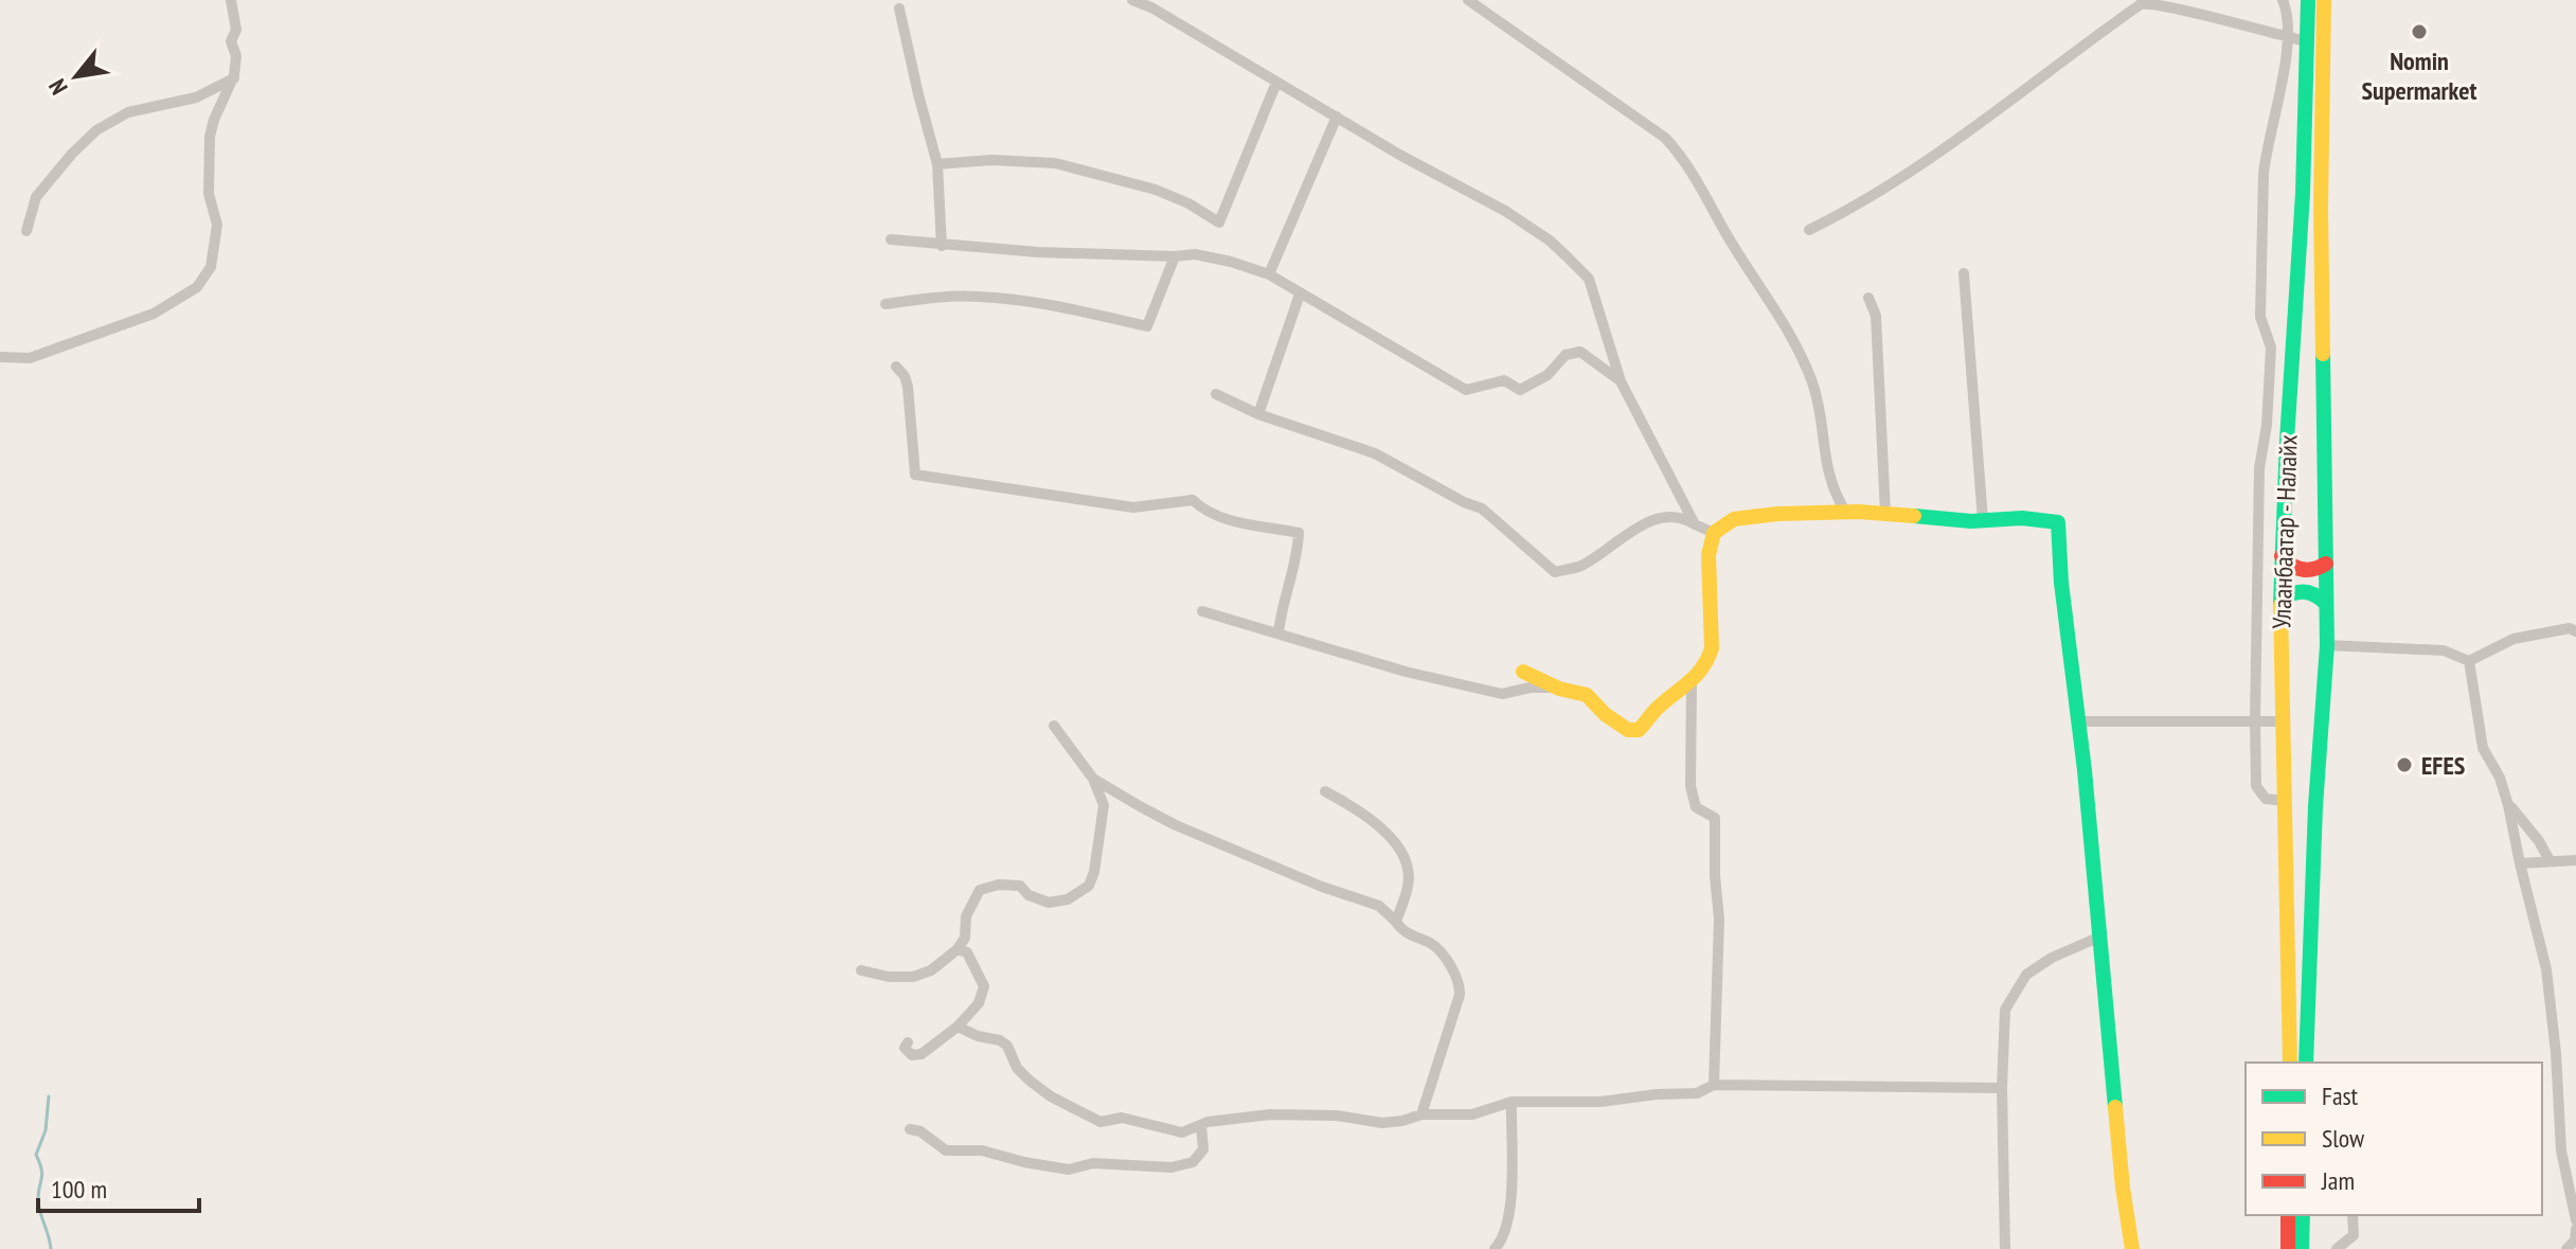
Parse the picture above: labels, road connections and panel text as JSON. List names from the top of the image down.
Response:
{
  "streets": {
    "main road": ["Улаанбаатар - Налайх"]
  },
  "places": ["Nomin Supermarket", "EFES"],
  "legend": ["Fast", "Slow", "Jam"],
  "scale_bar": "100 m",
  "north": "bottom left"
}
